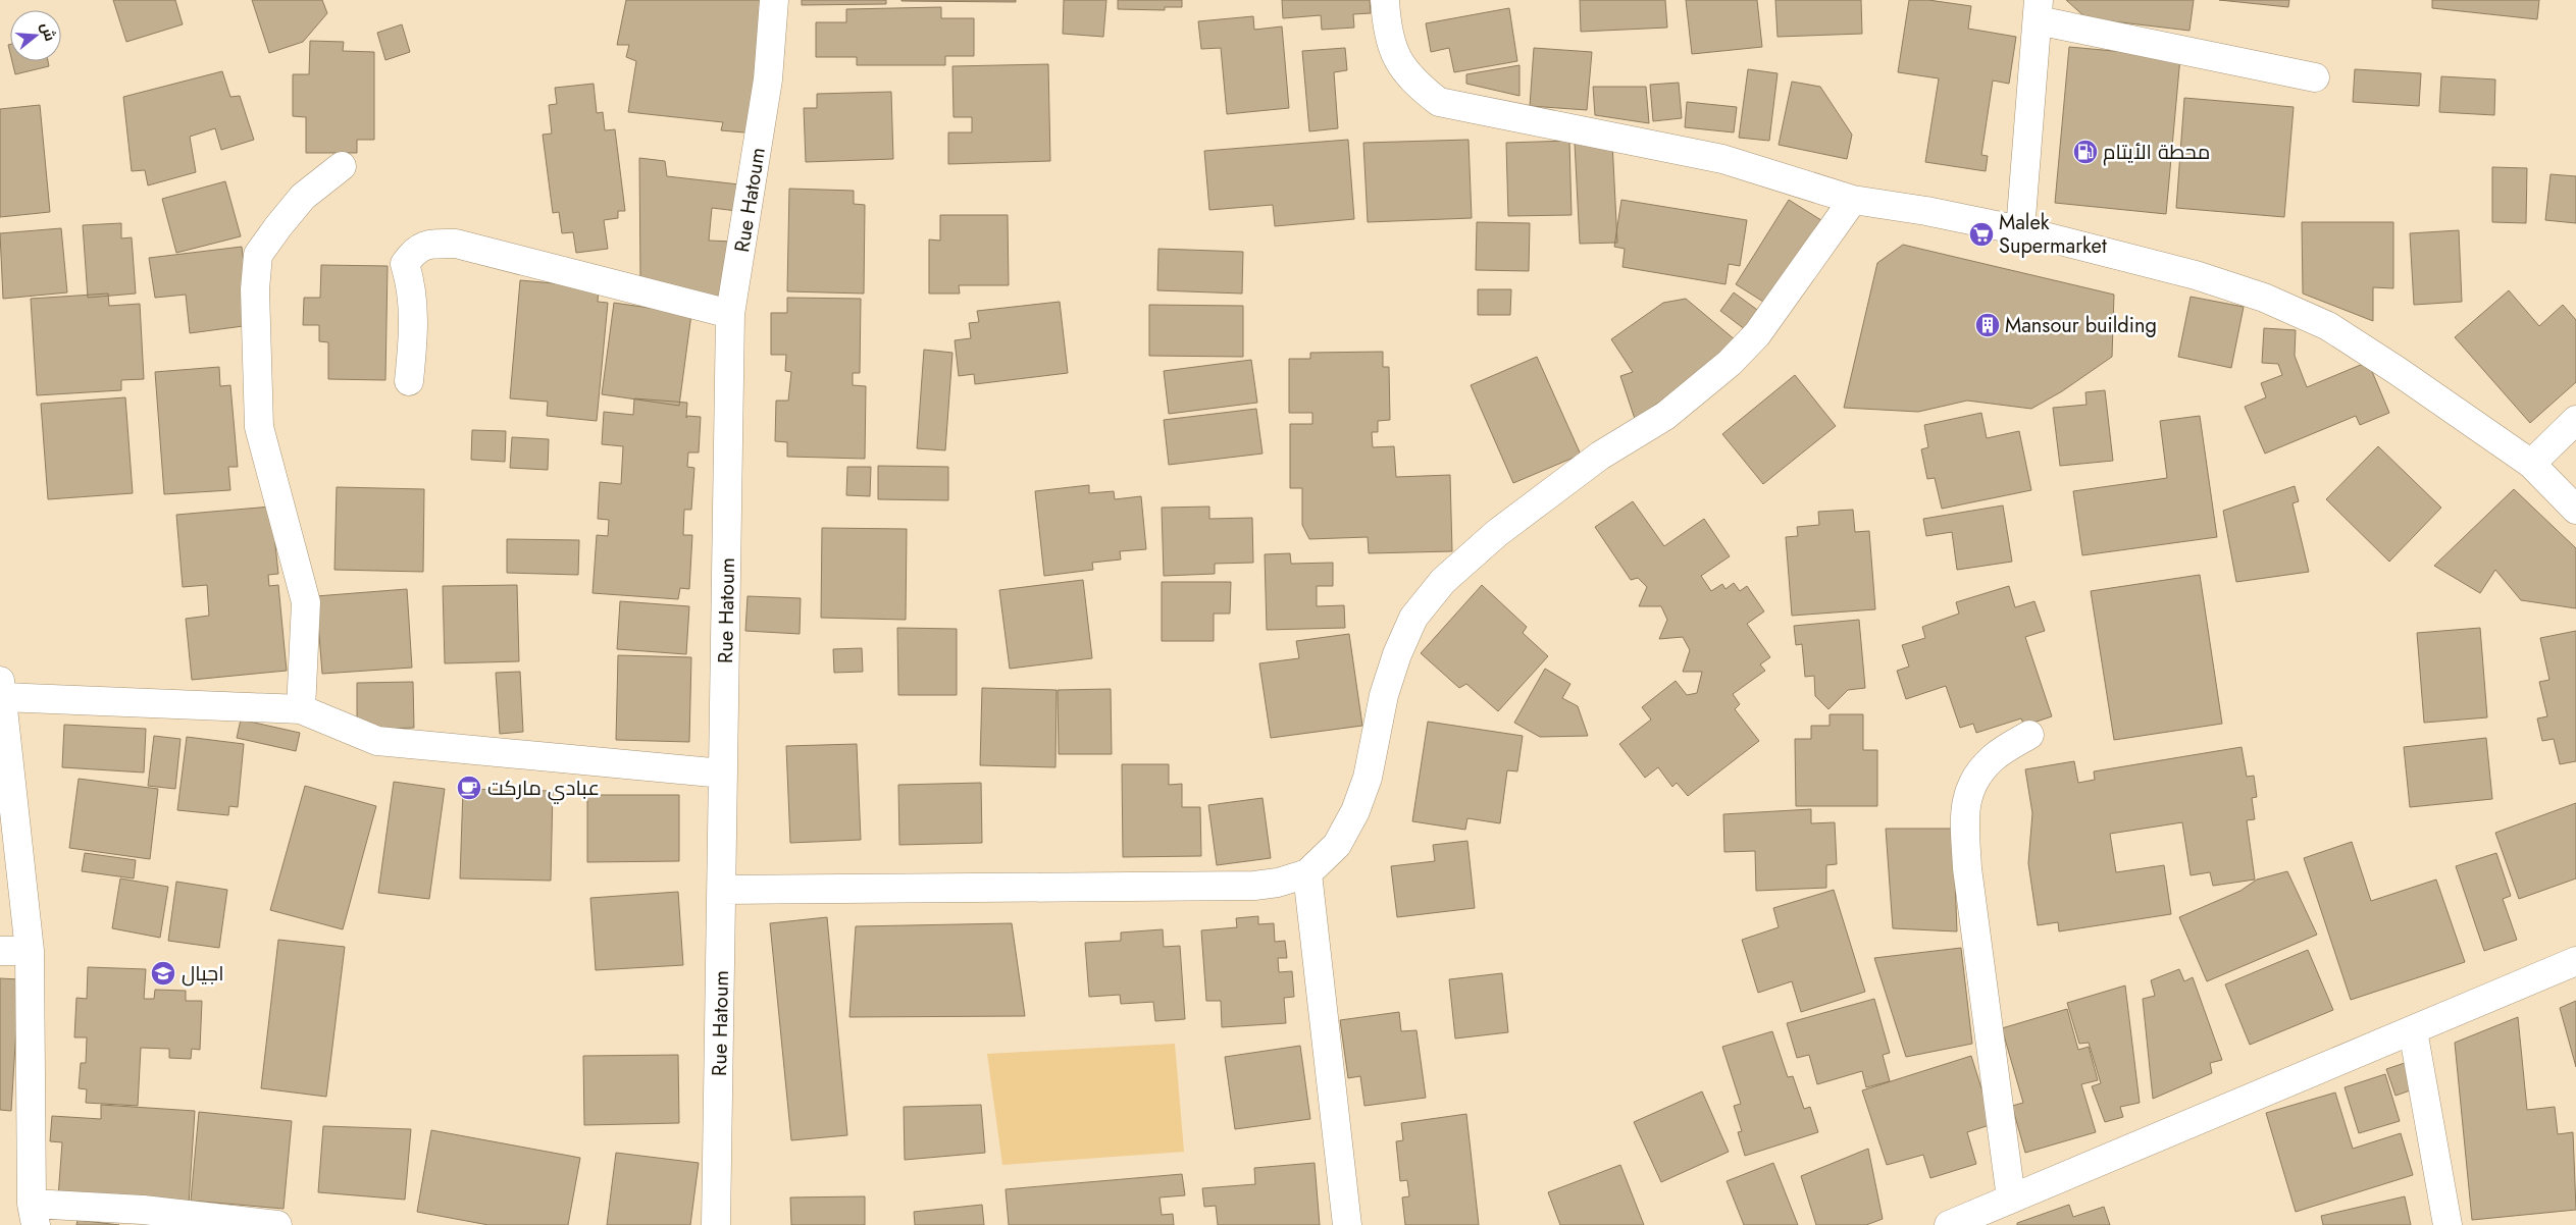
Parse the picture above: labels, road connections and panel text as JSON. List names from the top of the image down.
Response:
{
  "streets": {
    "street": ["Rue Hatoum"]
  },
  "places": {
    "fuel station": ["محطة الأيتام"],
    "supermarket": ["Malek Supermarket"],
    "building": ["Mansour building"],
    "cafe": ["عبادي ماركت"],
    "school or university": ["اجيال"]
  },
  "north": "right"
}
